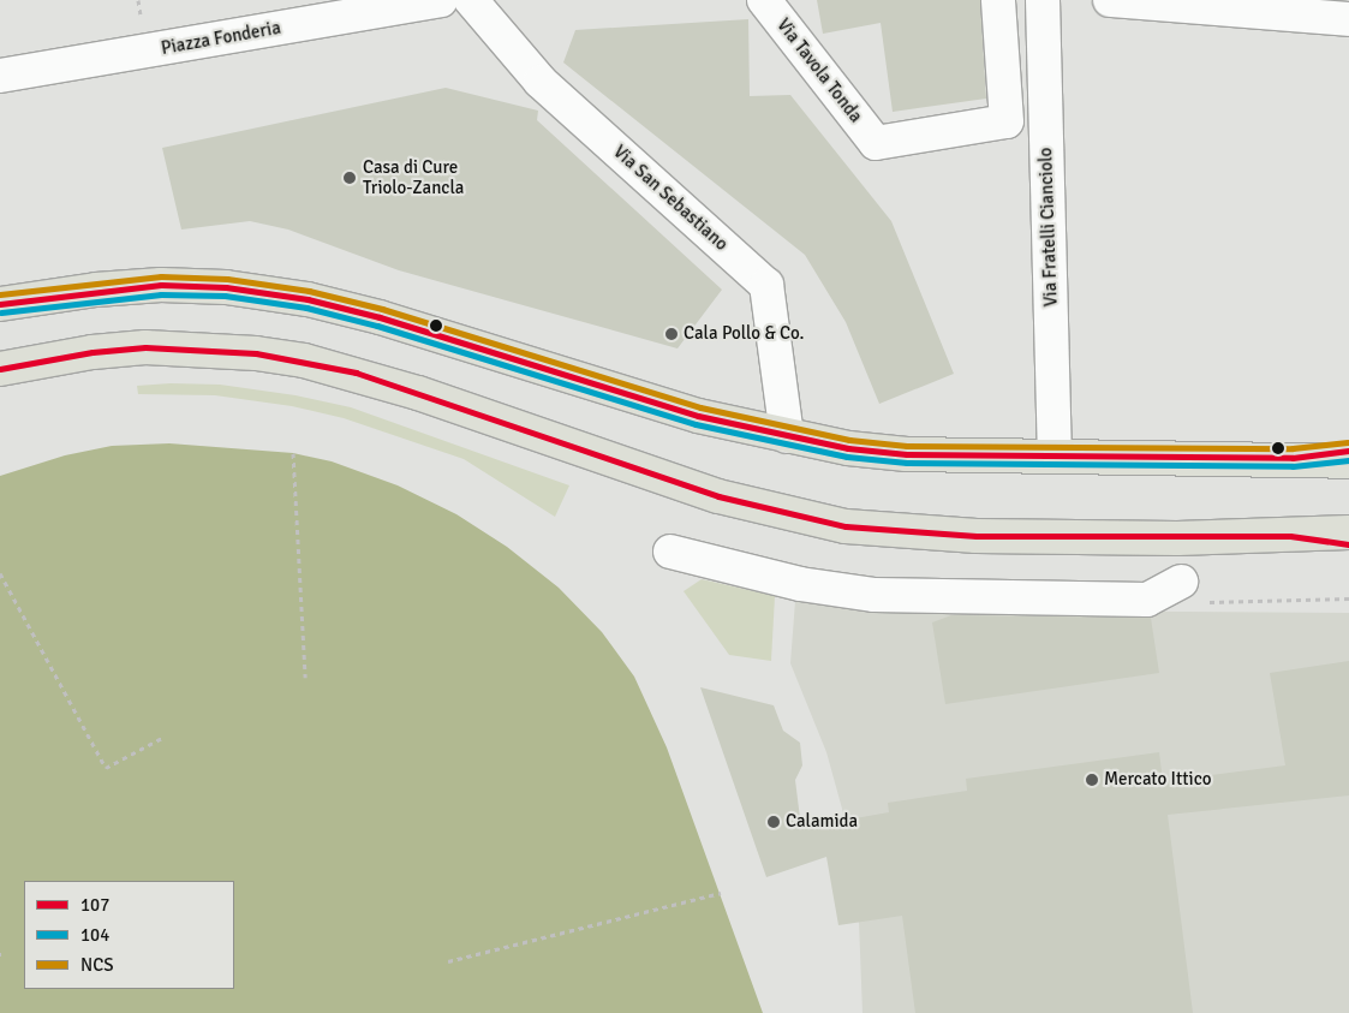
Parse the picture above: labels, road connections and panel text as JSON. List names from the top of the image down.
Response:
{
  "streets": {
    "street": [
      "Piazza Fonderia",
      "Via Tavola Tonda",
      "Via San Sebastiano",
      "Via Fratelli Cianciolo"
    ]
  },
  "places": [
    "Casa di Cure Triolo-Zancla",
    "Cala Pollo & Co.",
    "Mercato Ittico",
    "Calamida"
  ],
  "lines": ["transit line NCS", "transit line 107", "transit line 104"],
  "legend": ["107", "104", "NCS"]
}
